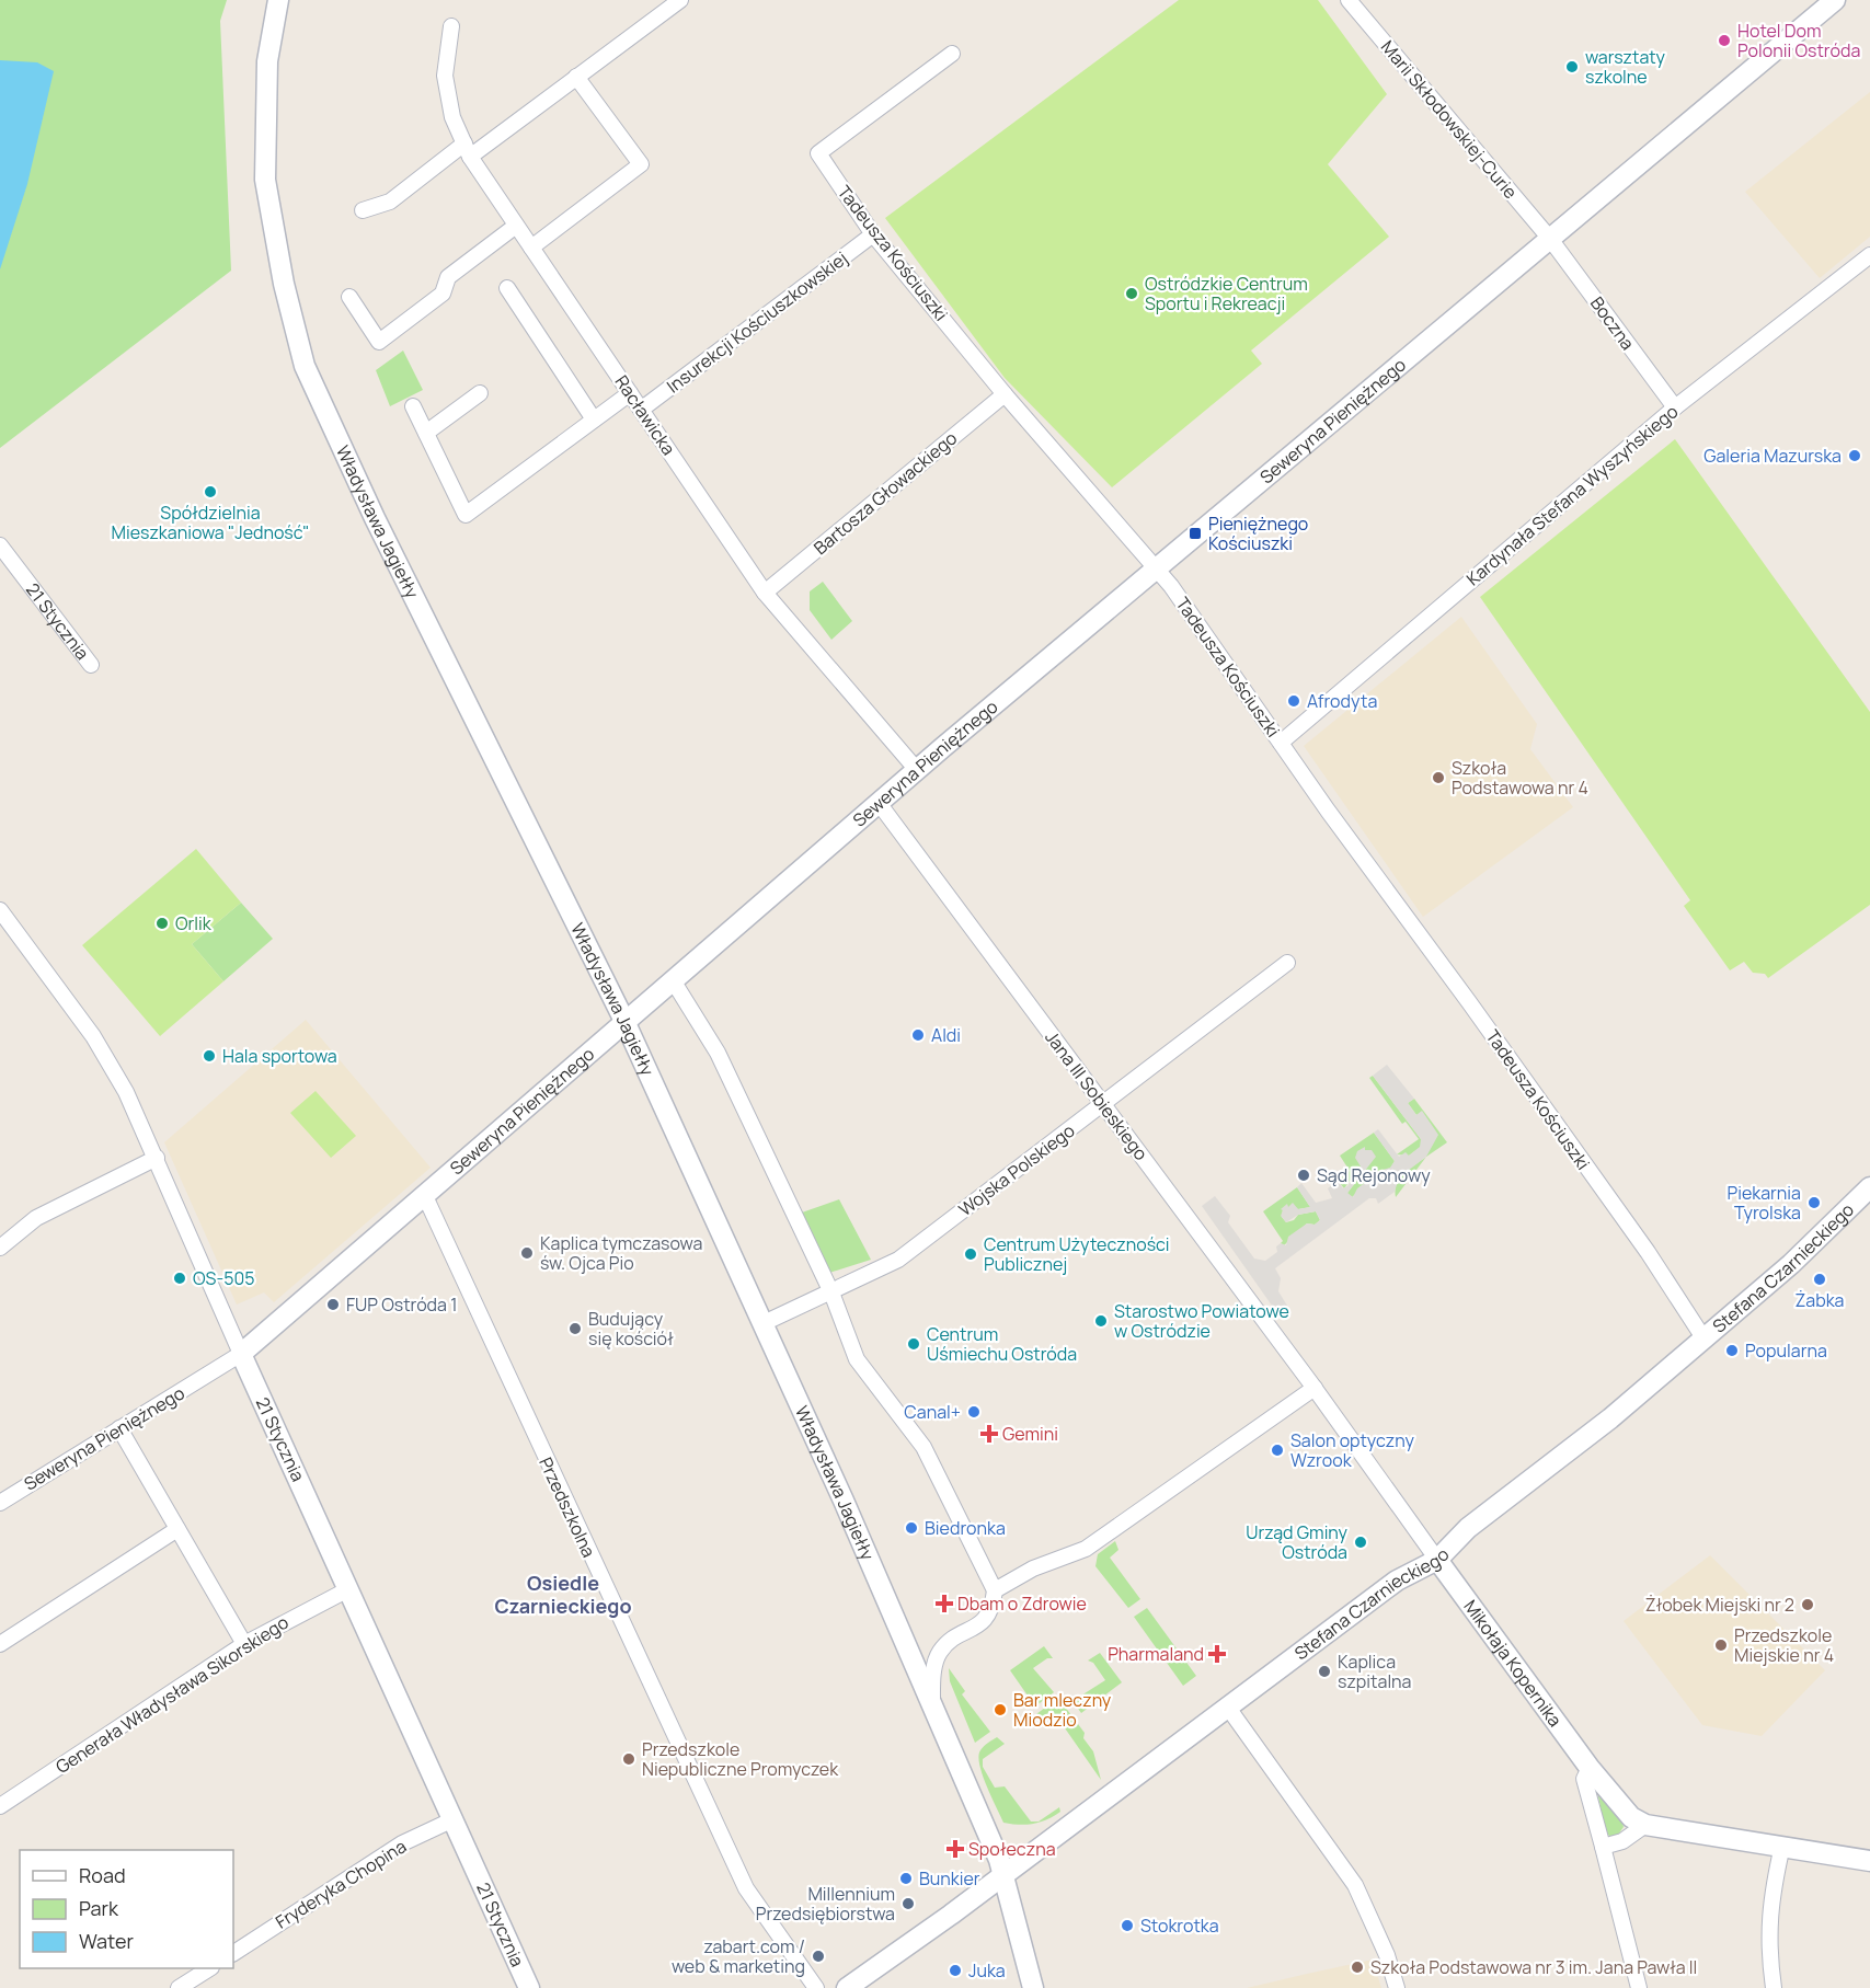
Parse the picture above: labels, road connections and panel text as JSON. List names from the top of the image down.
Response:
{
  "streets": {
    "street": [
      "Marii Skłodowskiej-Curie",
      "Tadeusza Kościuszki",
      "Insurekcji Kościuszkowskiej",
      "Boczna",
      "Racławicka",
      "Seweryna Pieniężnego",
      "Bartosza Głowackiego",
      "Kardynała Stefana Wyszyńskiego",
      "Władysława Jagiełły",
      "21 Stycznia",
      "Jana III Sobieskiego",
      "Wojska Polskiego",
      "Stefana Czarnieckiego",
      "Przedszkolna",
      "Mikołaja Kopernika",
      "Generała Władysława Sikorskiego",
      "Fryderyka Chopina"
    ]
  },
  "crossings": [
    ["Marii Skłodowskiej-Curie", "Boczna"],
    ["Marii Skłodowskiej-Curie", "Seweryna Pieniężnego"],
    ["Tadeusza Kościuszki", "Insurekcji Kościuszkowskiej"],
    ["Tadeusza Kościuszki", "Seweryna Pieniężnego"],
    ["Tadeusza Kościuszki", "Bartosza Głowackiego"],
    ["Tadeusza Kościuszki", "Kardynała Stefana Wyszyńskiego"],
    ["Tadeusza Kościuszki", "Stefana Czarnieckiego"],
    ["Insurekcji Kościuszkowskiej", "Racławicka"],
    ["Boczna", "Seweryna Pieniężnego"],
    ["Boczna", "Kardynała Stefana Wyszyńskiego"],
    ["Racławicka", "Seweryna Pieniężnego"],
    ["Racławicka", "Bartosza Głowackiego"],
    ["Seweryna Pieniężnego", "Władysława Jagiełły"],
    ["Seweryna Pieniężnego", "21 Stycznia"],
    ["Seweryna Pieniężnego", "Jana III Sobieskiego"],
    ["Seweryna Pieniężnego", "Przedszkolna"],
    ["Władysława Jagiełły", "Wojska Polskiego"],
    ["Władysława Jagiełły", "Stefana Czarnieckiego"],
    ["21 Stycznia", "Generała Władysława Sikorskiego"],
    ["21 Stycznia", "Fryderyka Chopina"],
    ["Jana III Sobieskiego", "Wojska Polskiego"],
    ["Jana III Sobieskiego", "Stefana Czarnieckiego"],
    ["Jana III Sobieskiego", "Mikołaja Kopernika"],
    ["Stefana Czarnieckiego", "Mikołaja Kopernika"]
  ],
  "districts": ["Osiedle Czarnieckiego"],
  "places": {
    "other": [
      "Hotel Dom Polonii Ostróda",
      "warsztaty szkolne",
      "Ostródzkie Centrum Sportu i Rekreacji",
      "Galeria Mazurska",
      "Spółdzielnia Mieszkaniowa \"Jedność\"",
      "Afrodyta",
      "Szkoła Podstawowa nr 4",
      "Orlik",
      "Aldi",
      "Hala sportowa",
      "Sąd Rejonowy",
      "Piekarnia Tyrolska",
      "Kaplica tymczasowa św. Ojca Pio",
      "Centrum Użyteczności Publicznej",
      "OS-505",
      "Żabka",
      "FUP Ostróda 1",
      "Starostwo Powiatowe w Ostródzie",
      "Budujący się kościół",
      "Centrum Uśmiechu Ostróda",
      "Popularna",
      "Canal+",
      "Salon optyczny Wzrook",
      "Biedronka",
      "Urząd Gminy Ostróda",
      "Żłobek Miejski nr 2",
      "Przedszkole Miejskie nr 4",
      "Kaplica szpitalna",
      "Bar mleczny Miodzio",
      "Przedszkole Niepubliczne Promyczek",
      "Bunkier",
      "Millennium Przedsiębiorstwa",
      "Stokrotka",
      "zabart.com / web & marketing",
      "Szkoła Podstawowa nr 3 im. Jana Pawła II",
      "Juka"
    ],
    "transit": ["Pieniężnego Kościuszki"],
    "health": [
      "Gemini",
      "Dbam o Zdrowie",
      "Pharmaland",
      "Społeczna"
    ]
  },
  "legend": ["Road", "Park", "Water"]
}
